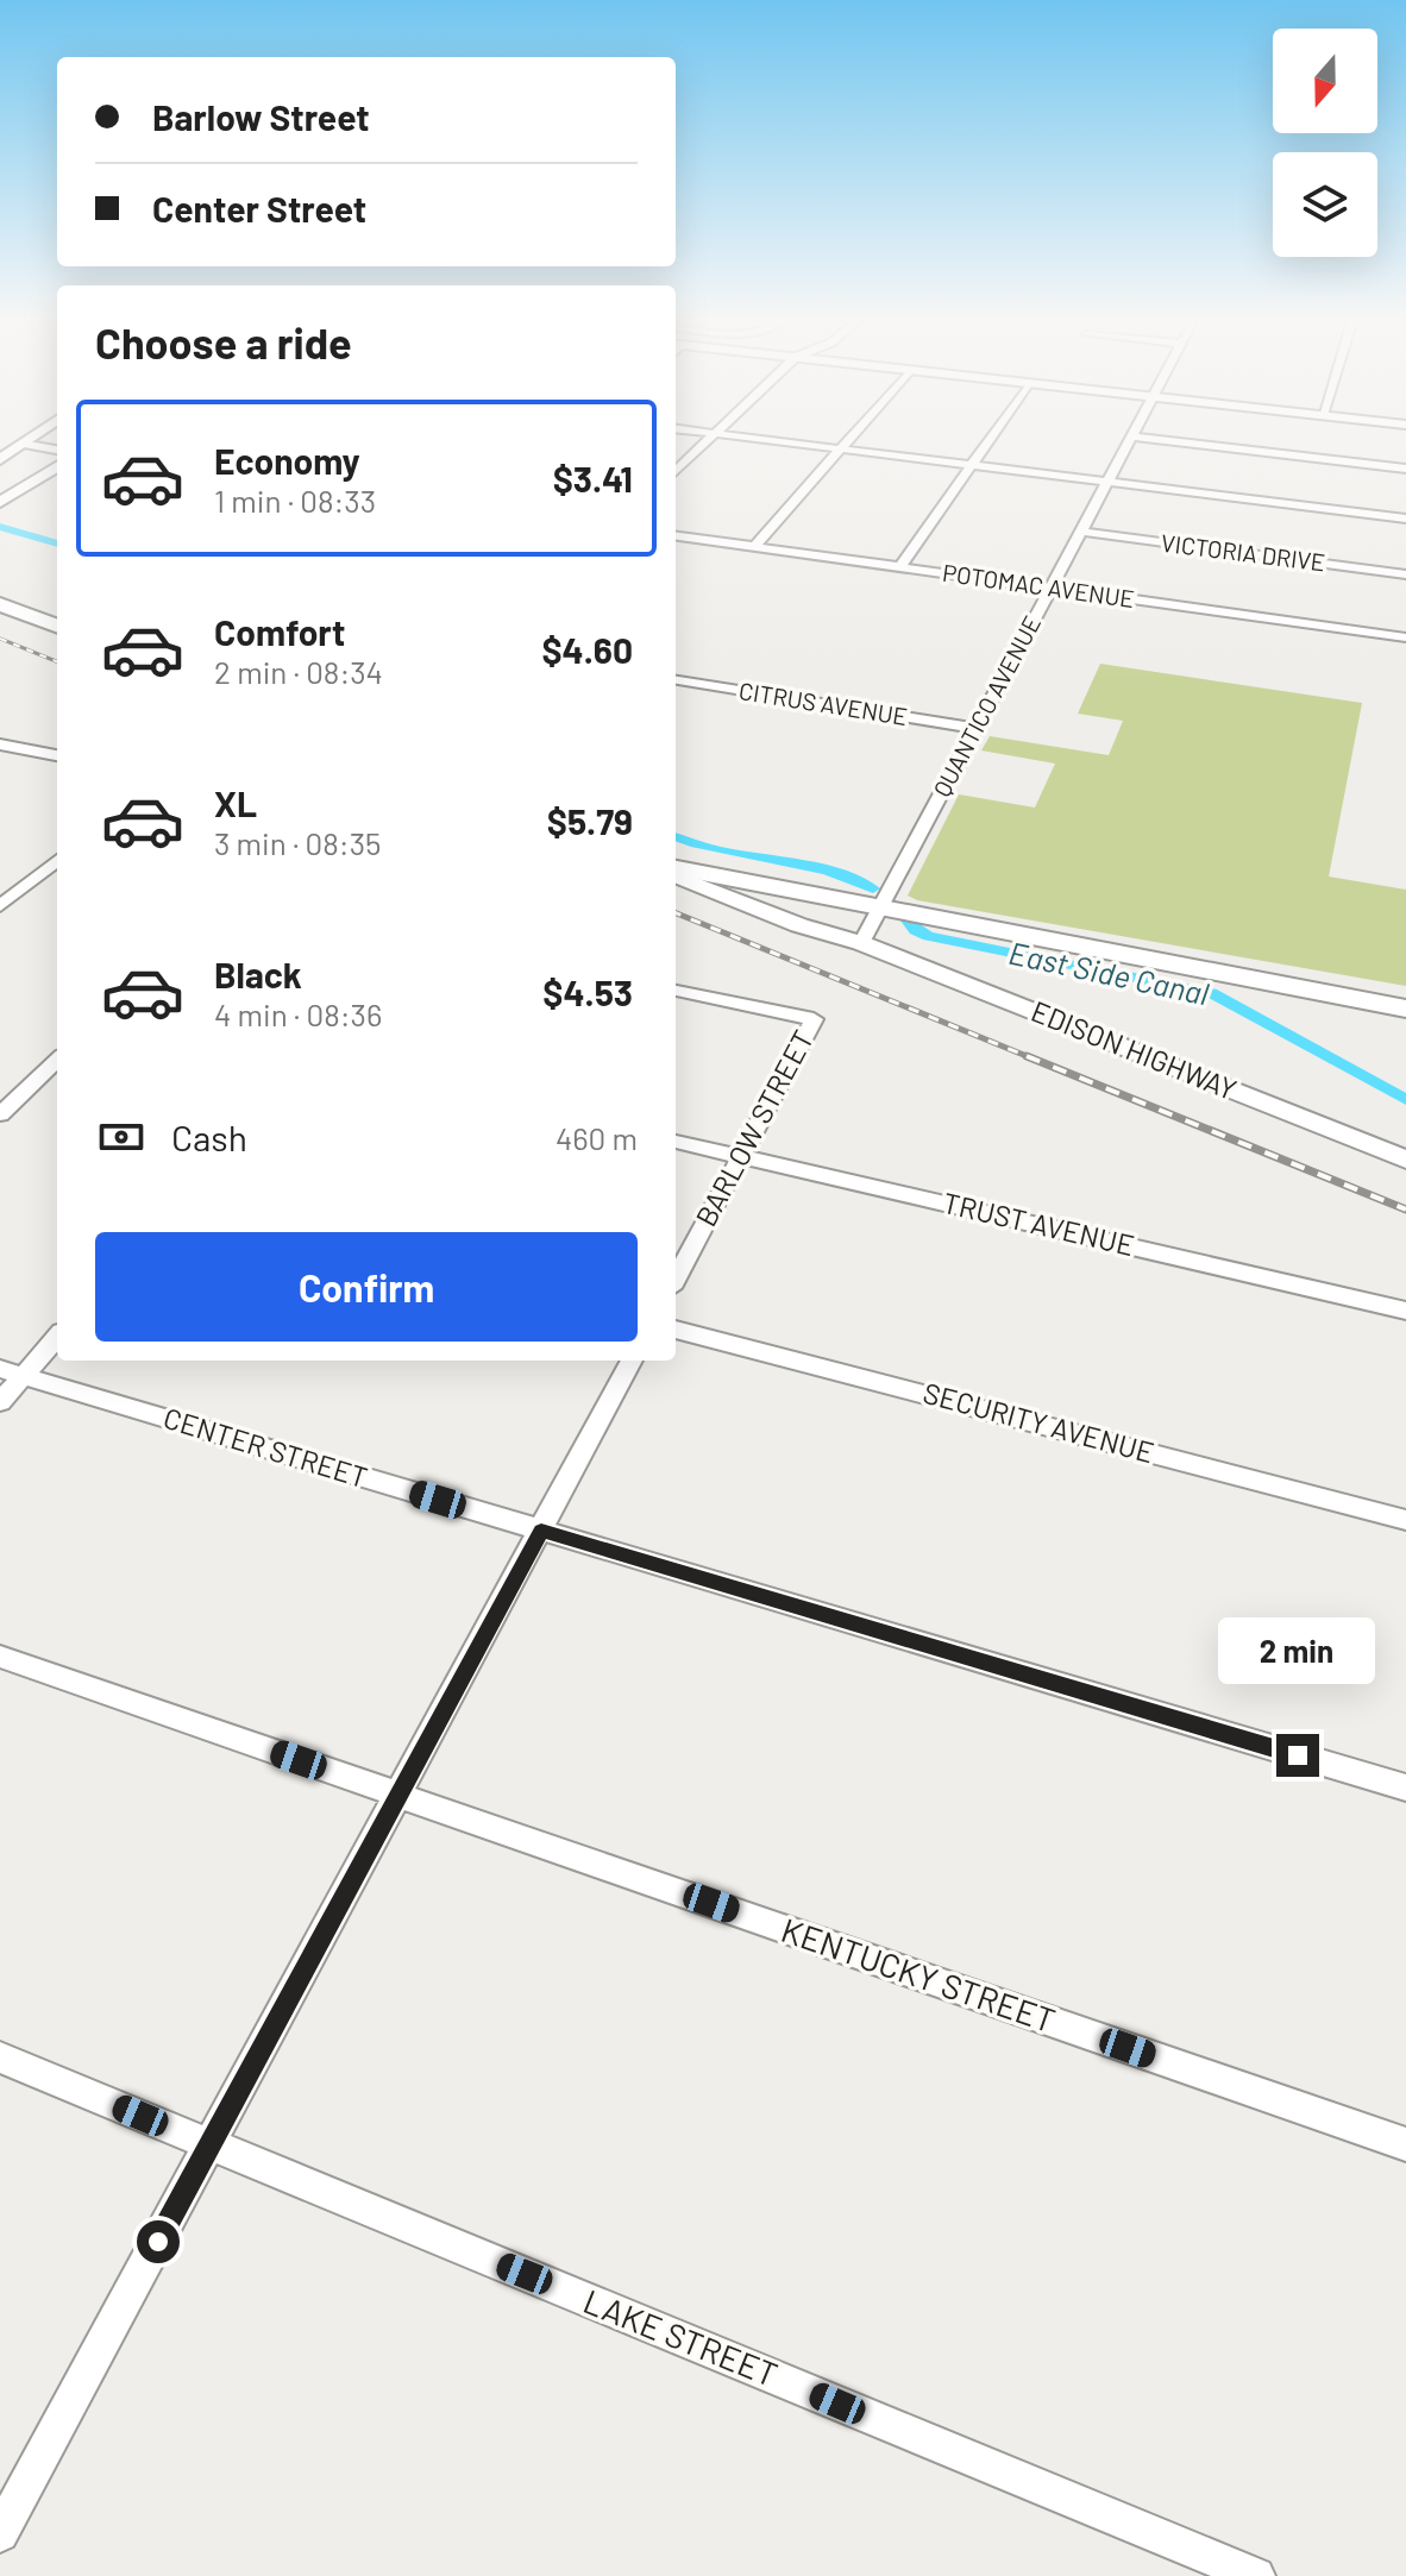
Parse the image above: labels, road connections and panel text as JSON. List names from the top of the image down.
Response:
{
  "streets": {
    "main road": ["EDISON HIGHWAY"],
    "street": [
      "VICTORIA DRIVE",
      "POTOMAC AVENUE",
      "CITRUS AVENUE",
      "QUANTICO AVENUE",
      "BARLOW STREET",
      "TRUST AVENUE",
      "SECURITY AVENUE",
      "CENTER STREET",
      "KENTUCKY STREET",
      "LAKE STREET"
    ]
  },
  "crossings": [
    ["VICTORIA DRIVE", "QUANTICO AVENUE"],
    ["POTOMAC AVENUE", "QUANTICO AVENUE"],
    ["CITRUS AVENUE", "QUANTICO AVENUE"],
    ["QUANTICO AVENUE", "EDISON HIGHWAY"],
    ["BARLOW STREET", "TRUST AVENUE"]
  ],
  "water": ["East Side Canal"],
  "north": "bottom",
  "page": {
    "banner": ["Barlow Street", "Center Street"],
    "heading": "Choose a ride",
    "list": [
      {
        "name": "Economy",
        "note": "1 min · 08:33",
        "value": "$3.41"
      },
      {
        "name": "Comfort",
        "note": "2 min · 08:34",
        "value": "$4.60"
      },
      {
        "name": "XL",
        "note": "3 min · 08:35",
        "value": "$5.79"
      },
      {
        "name": "Black",
        "note": "4 min · 08:36",
        "value": "$4.53"
      }
    ],
    "pay": ["Cash", "460 m"],
    "buttons": "Confirm",
    "bubble": "2 min"
  }
}
